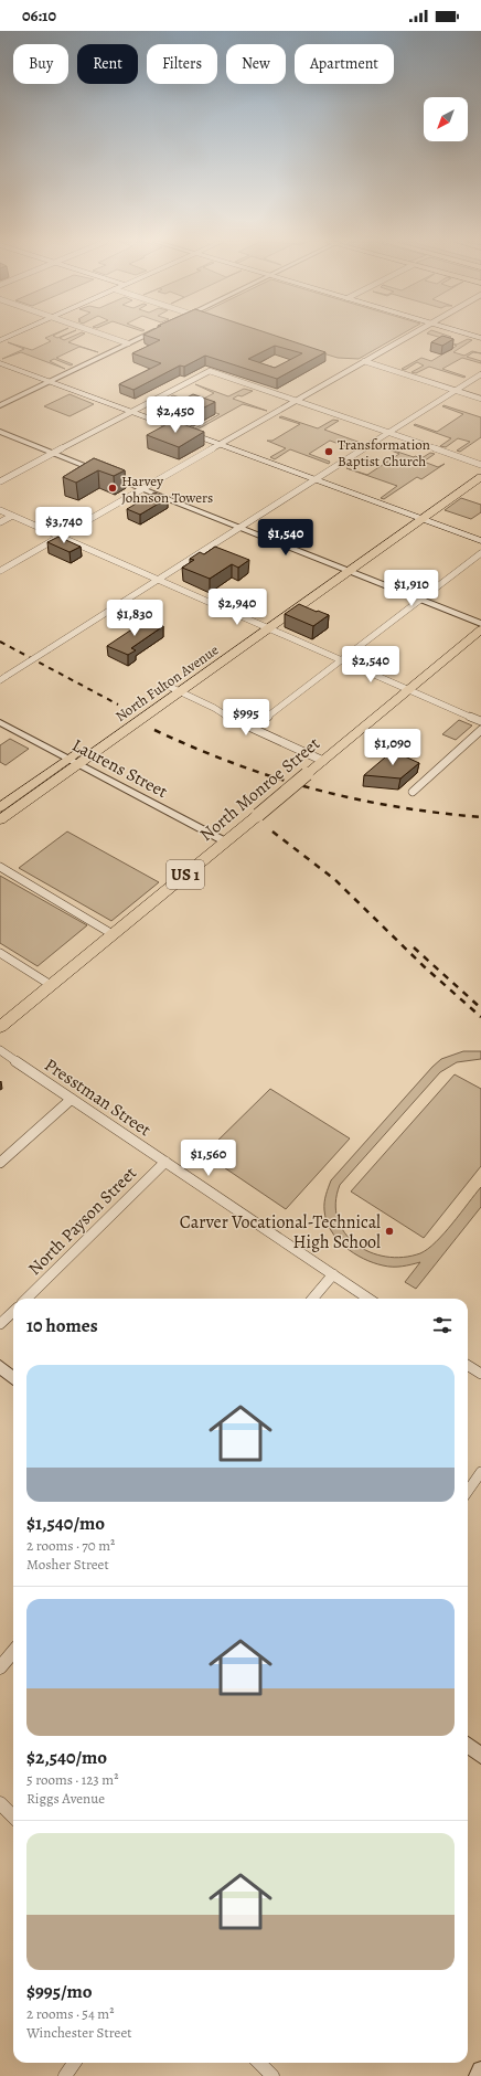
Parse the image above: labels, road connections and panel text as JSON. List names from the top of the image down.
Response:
{
  "streets": {
    "main road": ["North Fulton Avenue", "North Monroe Street", "US 1"],
    "street": ["Laurens Street", "Presstman Street", "North Payson Street"]
  },
  "crossings": [
    ["North Fulton Avenue", "Laurens Street"],
    ["Laurens Street", "North Monroe Street"],
    ["Presstman Street", "North Payson Street"]
  ],
  "places": ["Transformation Baptist Church", "Harvey Johnson Towers", "Carver Vocational-Technical High School"],
  "north": "bottom left",
  "page": {
    "status": "06:10",
    "chip": [
      "Buy",
      "Rent",
      "Filters",
      "New",
      "Apartment"
    ],
    "price": [
      "$2,450",
      "$3,740",
      "$1,540",
      "$1,910",
      "$2,940",
      "$1,830",
      "$2,540",
      "$995",
      "$1,090",
      "$1,560"
    ],
    "heading": "10 homes",
    "list": [
      {
        "name": "$1,540/mo",
        "note": "2 rooms · 70 m² · Mosher Street"
      },
      {
        "name": "$2,540/mo",
        "note": "5 rooms · 123 m² · Riggs Avenue"
      },
      {
        "name": "$995/mo",
        "note": "2 rooms · 54 m² · Winchester Street"
      }
    ]
  }
}
